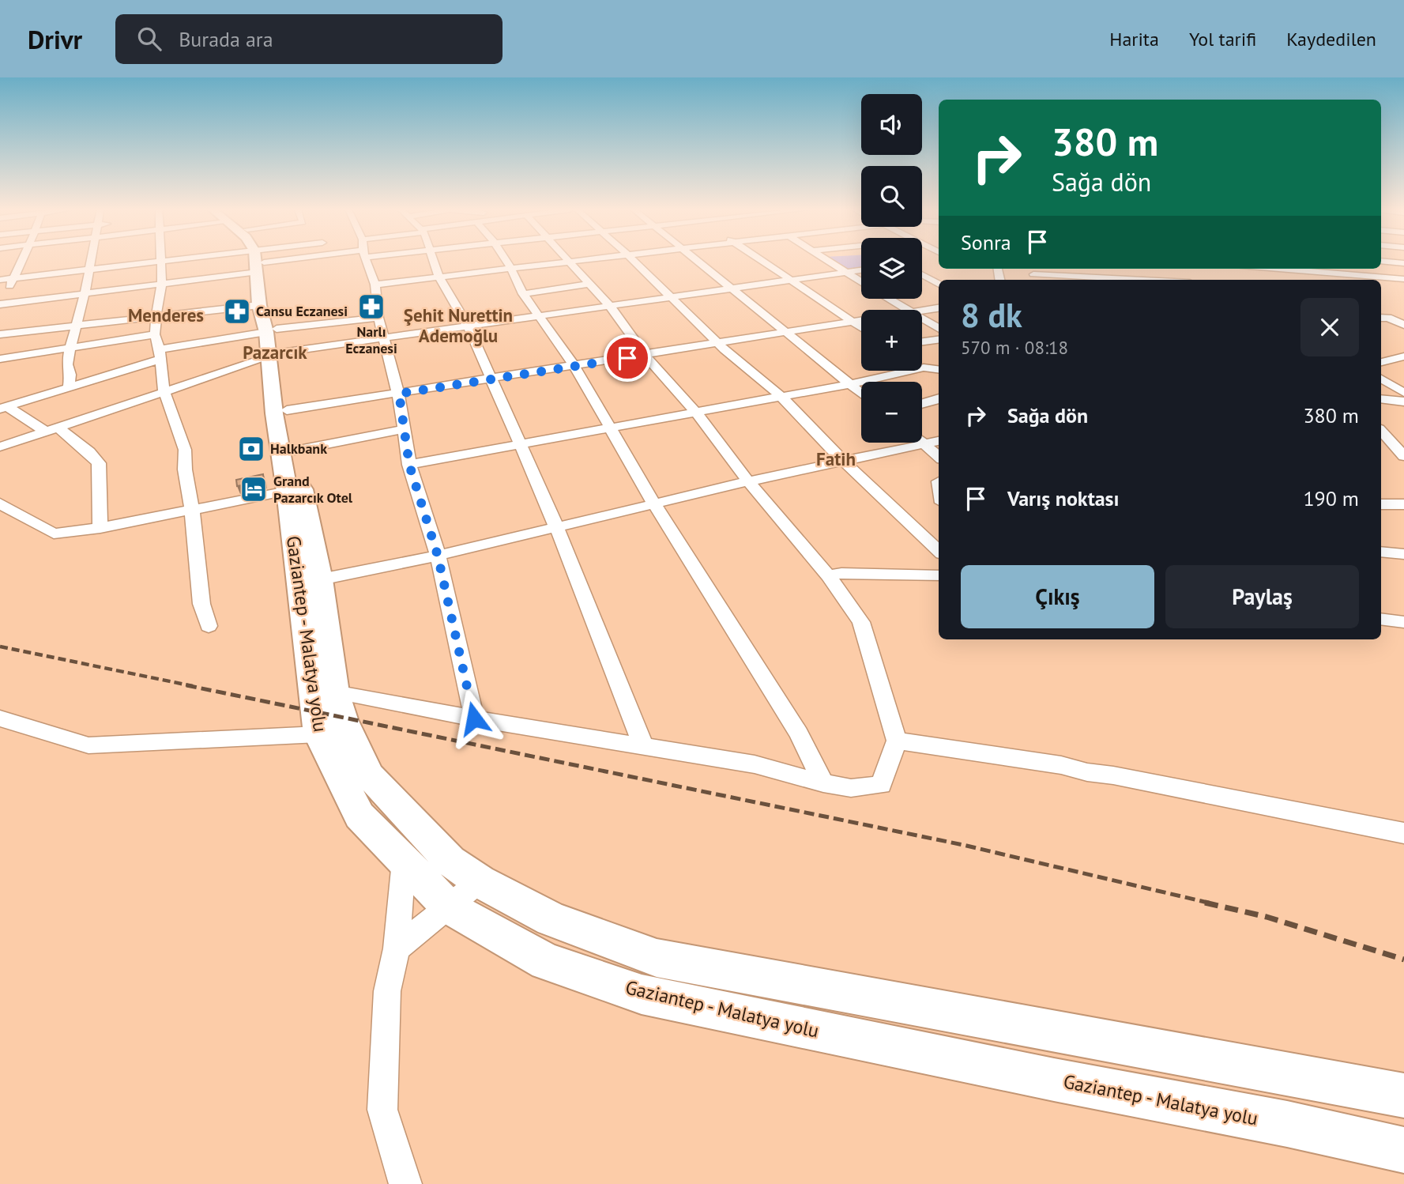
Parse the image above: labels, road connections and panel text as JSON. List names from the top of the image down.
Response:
{
  "streets": {
    "highway": ["Gaziantep - Malatya yolu"]
  },
  "districts": [
    "Menderes",
    "Şehit Nurettin Ademoğlu",
    "Pazarcık",
    "Fatih"
  ],
  "places": {
    "pharmacy": ["Narlı Eczanesi", "Cansu Eczanesi"],
    "bank": ["Halkbank"],
    "hotel": ["Grand Pazarcık Otel"]
  },
  "page": {
    "header": "Drivr",
    "search": "Burada ara",
    "nav": ["Harita", "Yol tarifi", "Kaydedilen"],
    "map_buttons": ["+", "−"],
    "turn": ["380 m", "Sağa dön"],
    "then": "Sonra",
    "heading": ["8 dk", "570 m · 08:18"],
    "list": [
      {
        "name": "Sağa dön",
        "value": "380 m"
      },
      {
        "name": "Varış noktası",
        "value": "190 m"
      }
    ],
    "buttons": ["Çıkış", "Paylaş"]
  }
}
